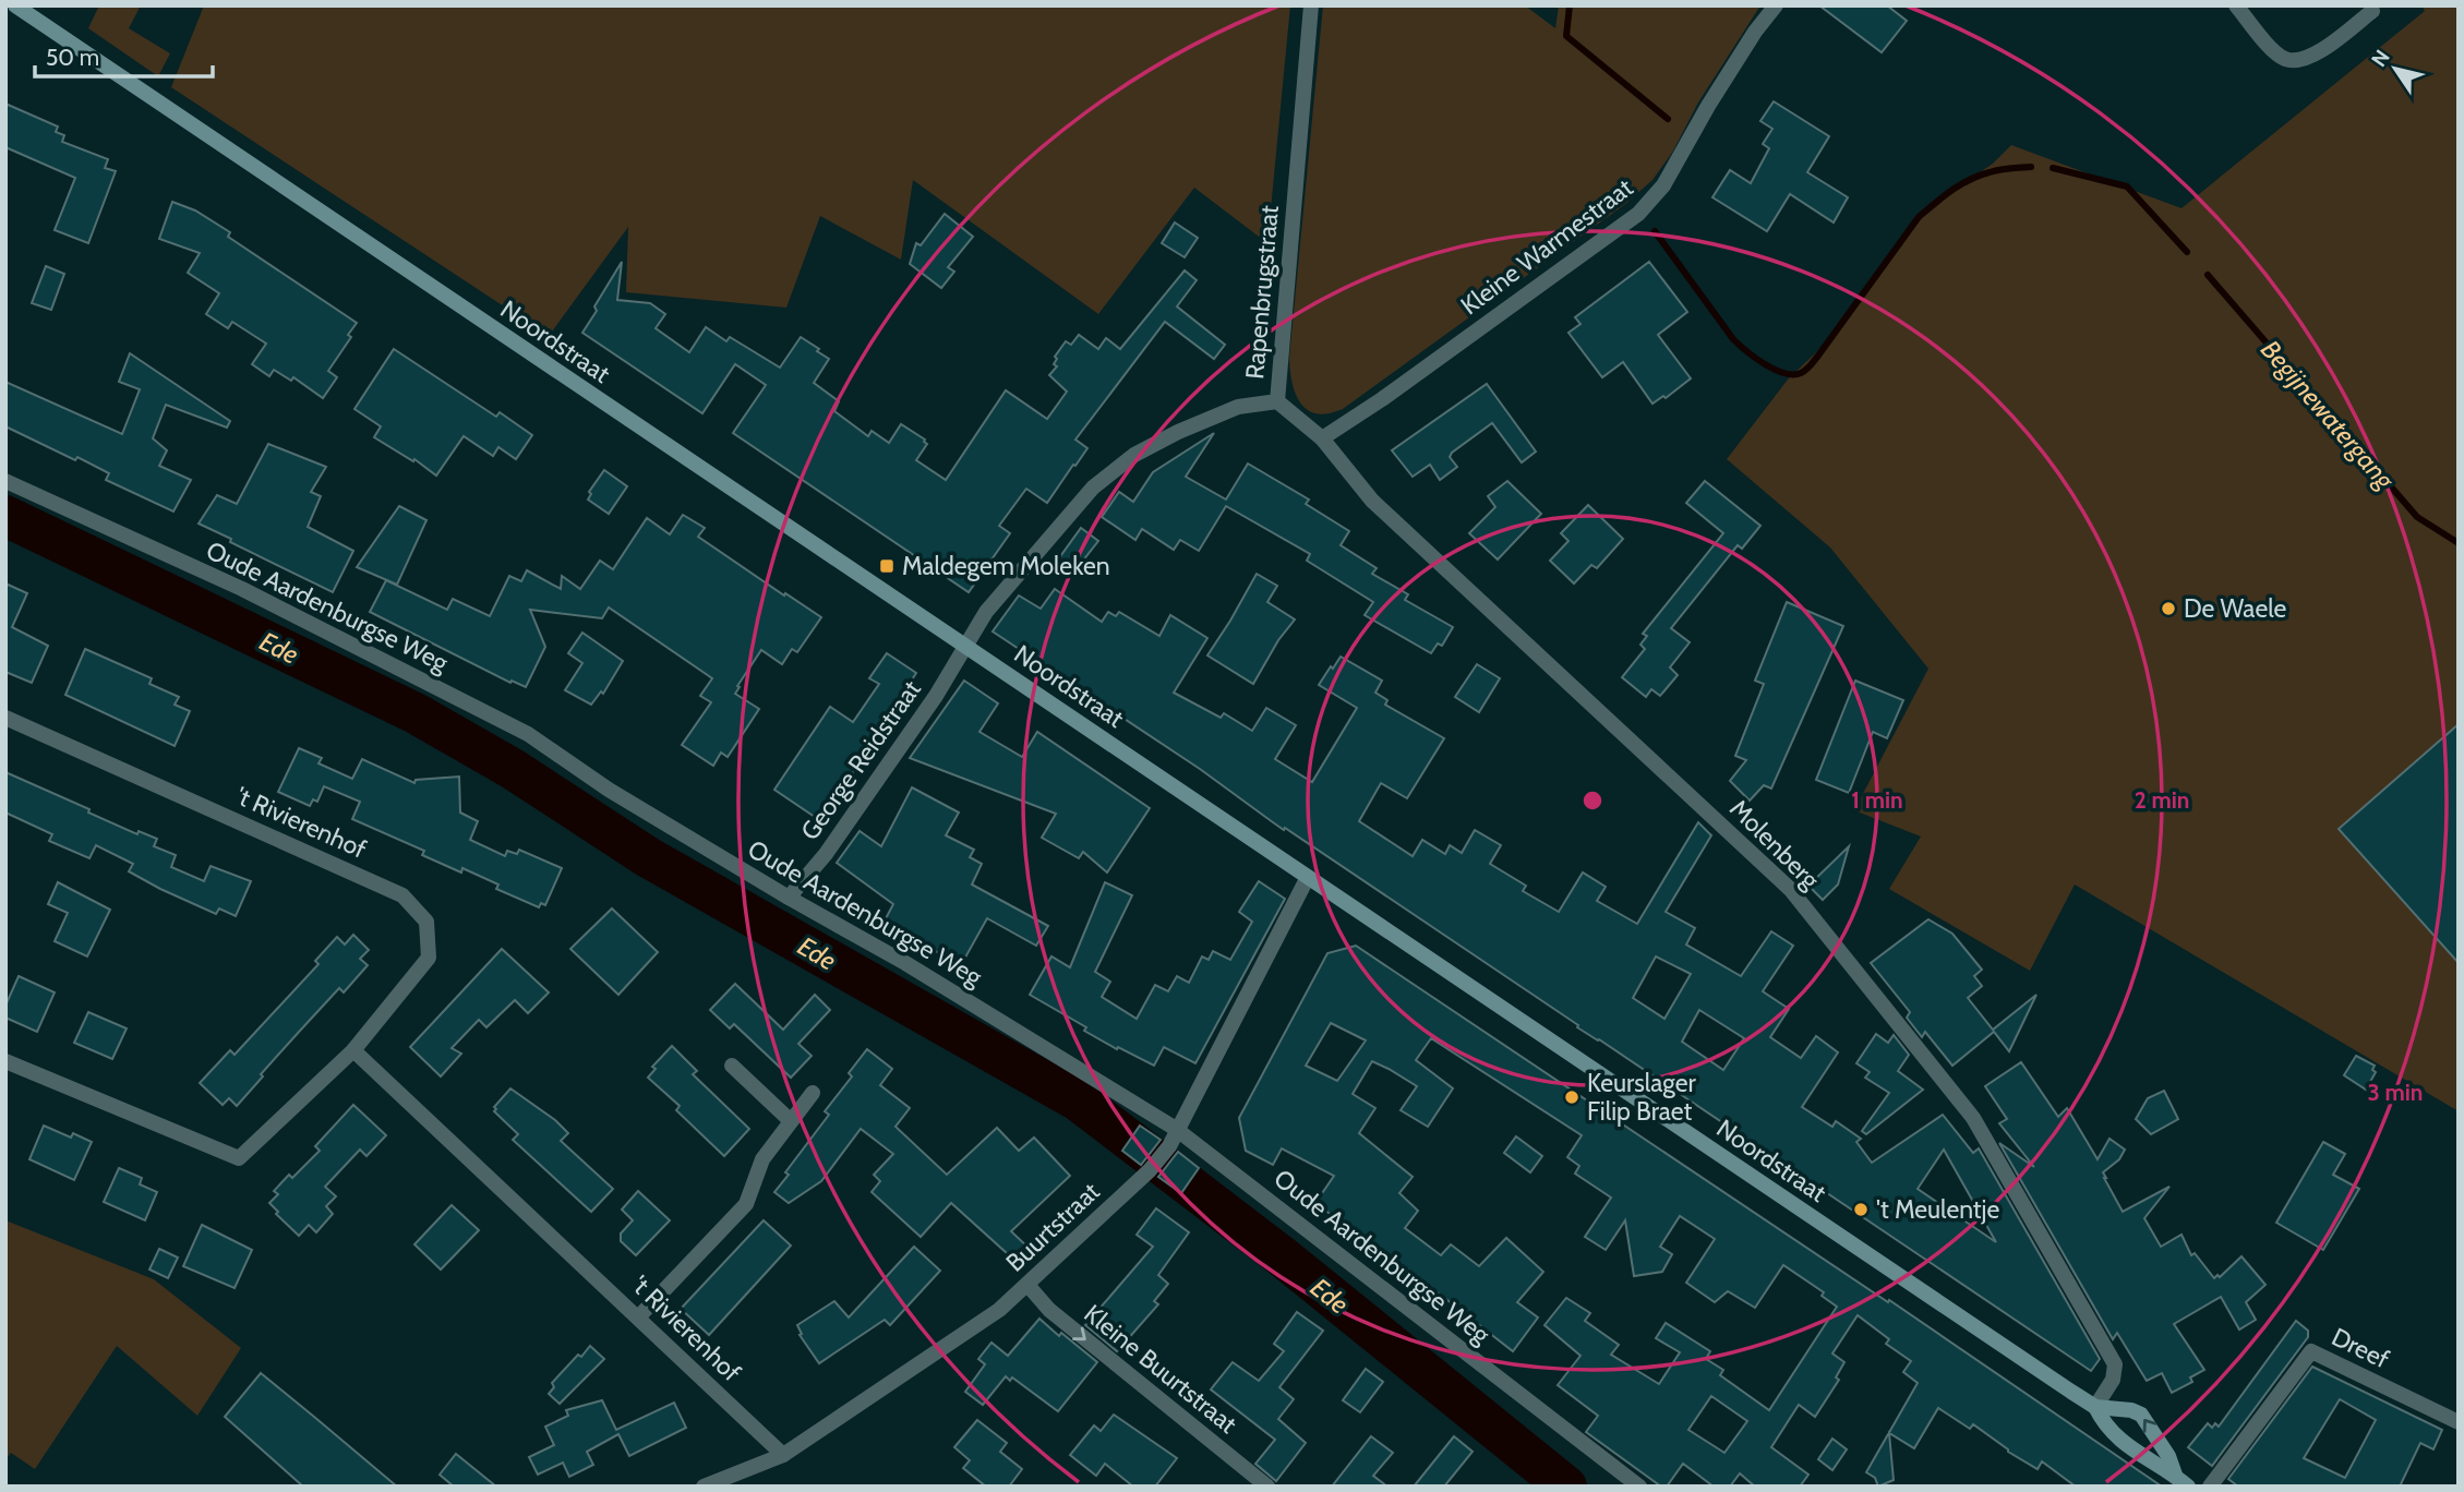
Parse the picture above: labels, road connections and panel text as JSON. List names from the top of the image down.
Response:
{
  "streets": {
    "street": [
      "Kleine Warmestraat",
      "Rapenbrugstraat",
      "Noordstraat",
      "Oude Aardenburgse Weg",
      "George Reidstraat",
      "'t Rivierenhof",
      "Molenberg",
      "Buurtstraat",
      "Dreef",
      "Kleine Buurtstraat"
    ]
  },
  "crossings": [
    ["Kleine Warmestraat", "Molenberg"],
    ["Rapenbrugstraat", "Noordstraat"],
    ["Rapenbrugstraat", "George Reidstraat"],
    ["Rapenbrugstraat", "Molenberg"],
    ["Noordstraat", "George Reidstraat"],
    ["Noordstraat", "Molenberg"],
    ["Noordstraat", "Buurtstraat"],
    ["Oude Aardenburgse Weg", "George Reidstraat"],
    ["Oude Aardenburgse Weg", "Buurtstraat"],
    ["'t Rivierenhof", "Buurtstraat"],
    ["Buurtstraat", "Kleine Buurtstraat"]
  ],
  "one_way": ["Kleine Buurtstraat"],
  "water": ["Begijnewatergang", "Ede"],
  "places": {
    "transit": ["Maldegem Moleken"],
    "other": ["De Waele", "Keurslager Filip Braet", "'t Meulentje"]
  },
  "scale_bar": "50 m",
  "north": "top left",
  "rings": ["1 min", "2 min", "3 min"]
}
